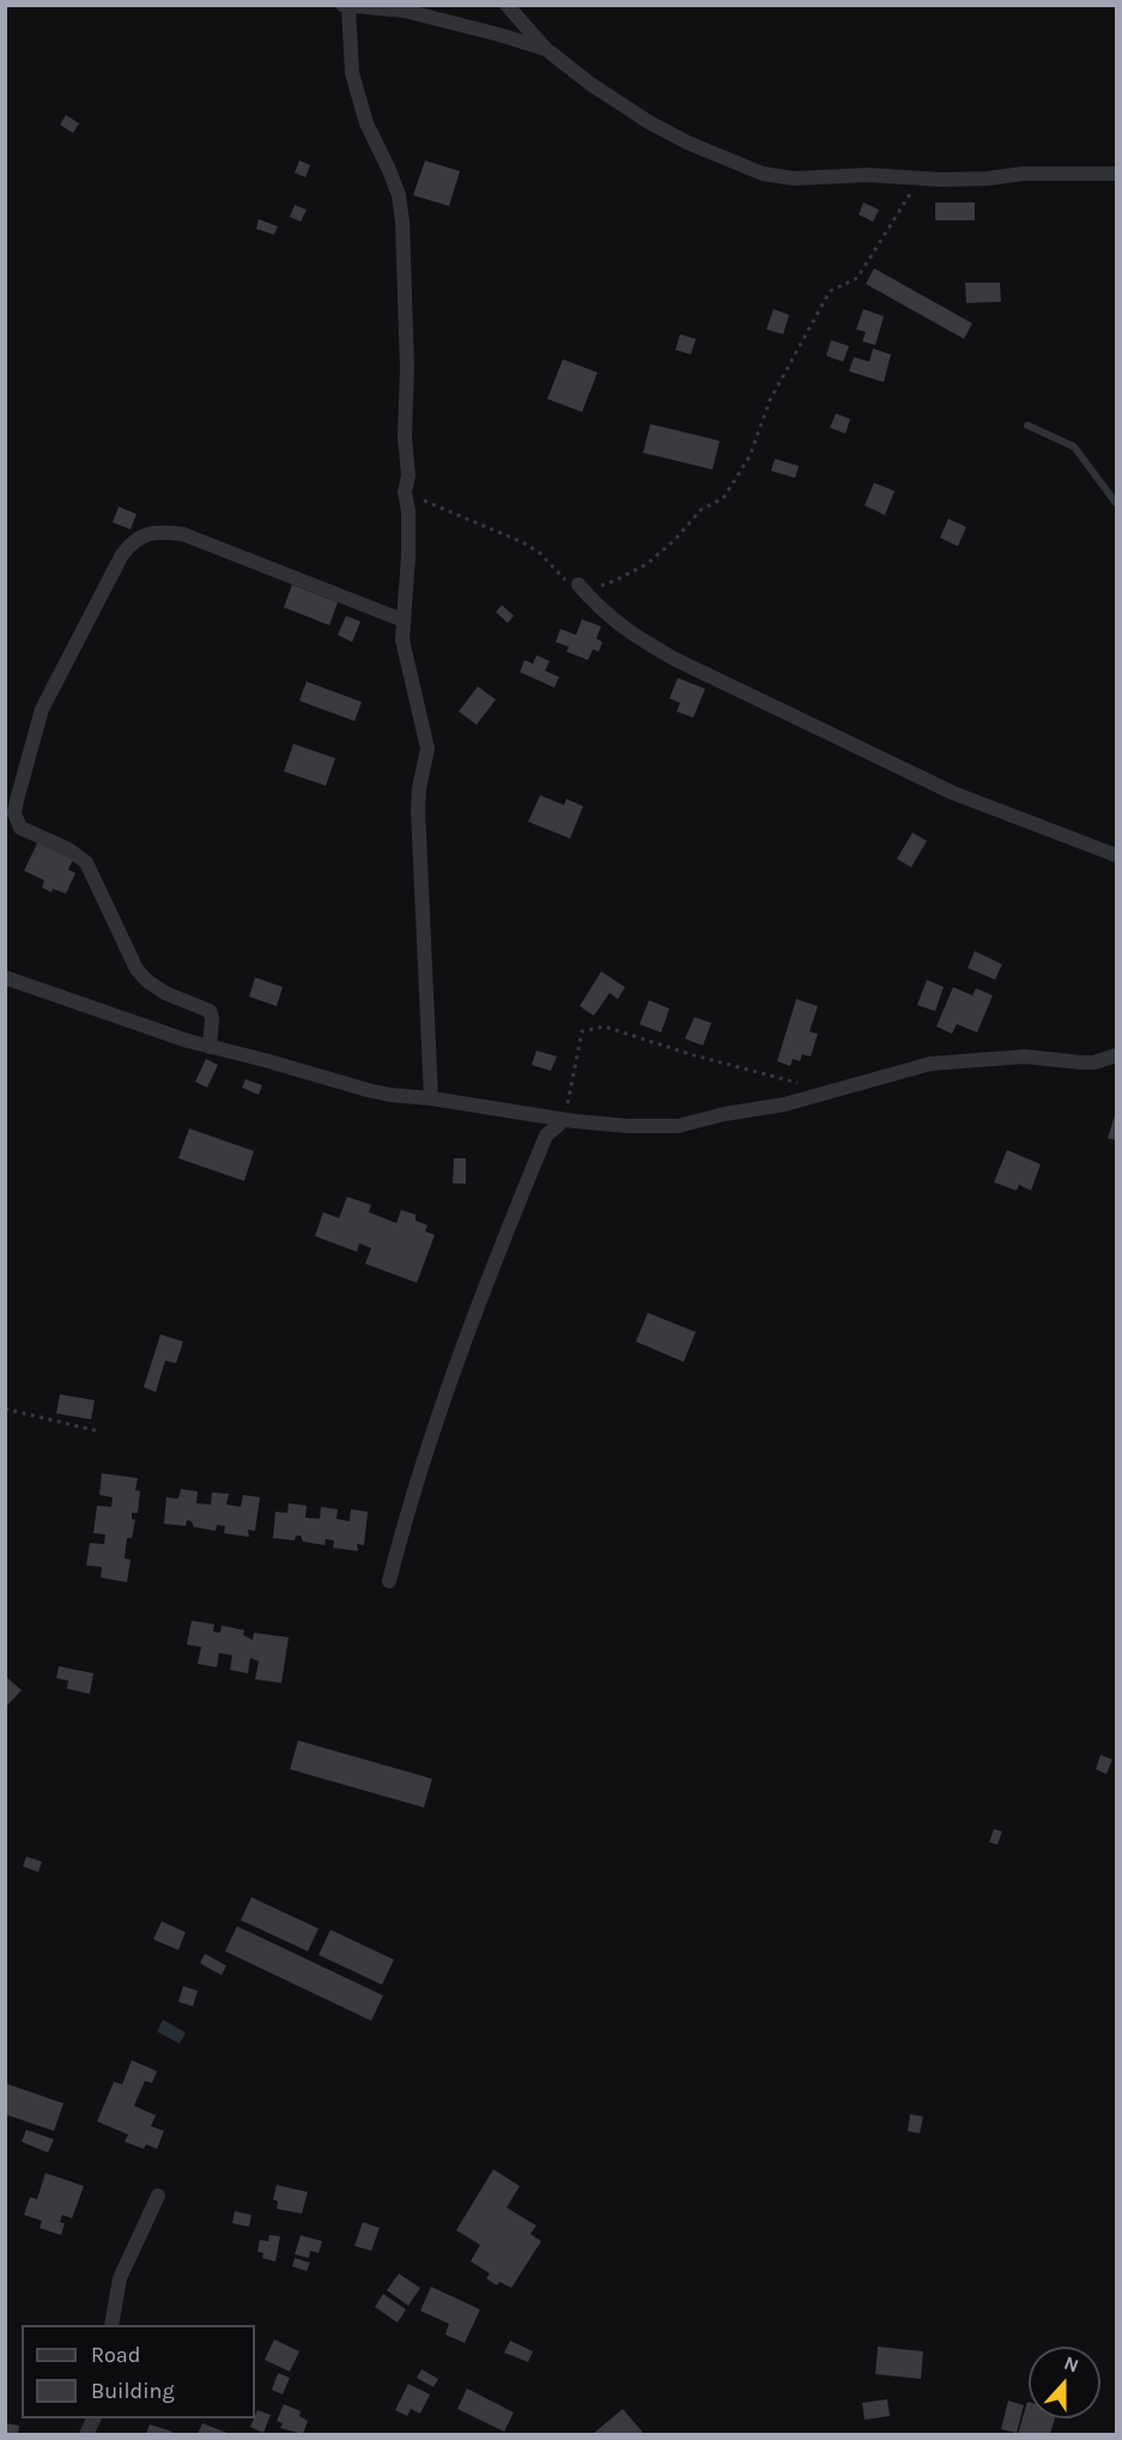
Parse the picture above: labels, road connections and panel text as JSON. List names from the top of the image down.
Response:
{
  "legend": ["Road", "Building"],
  "north": "top"
}
